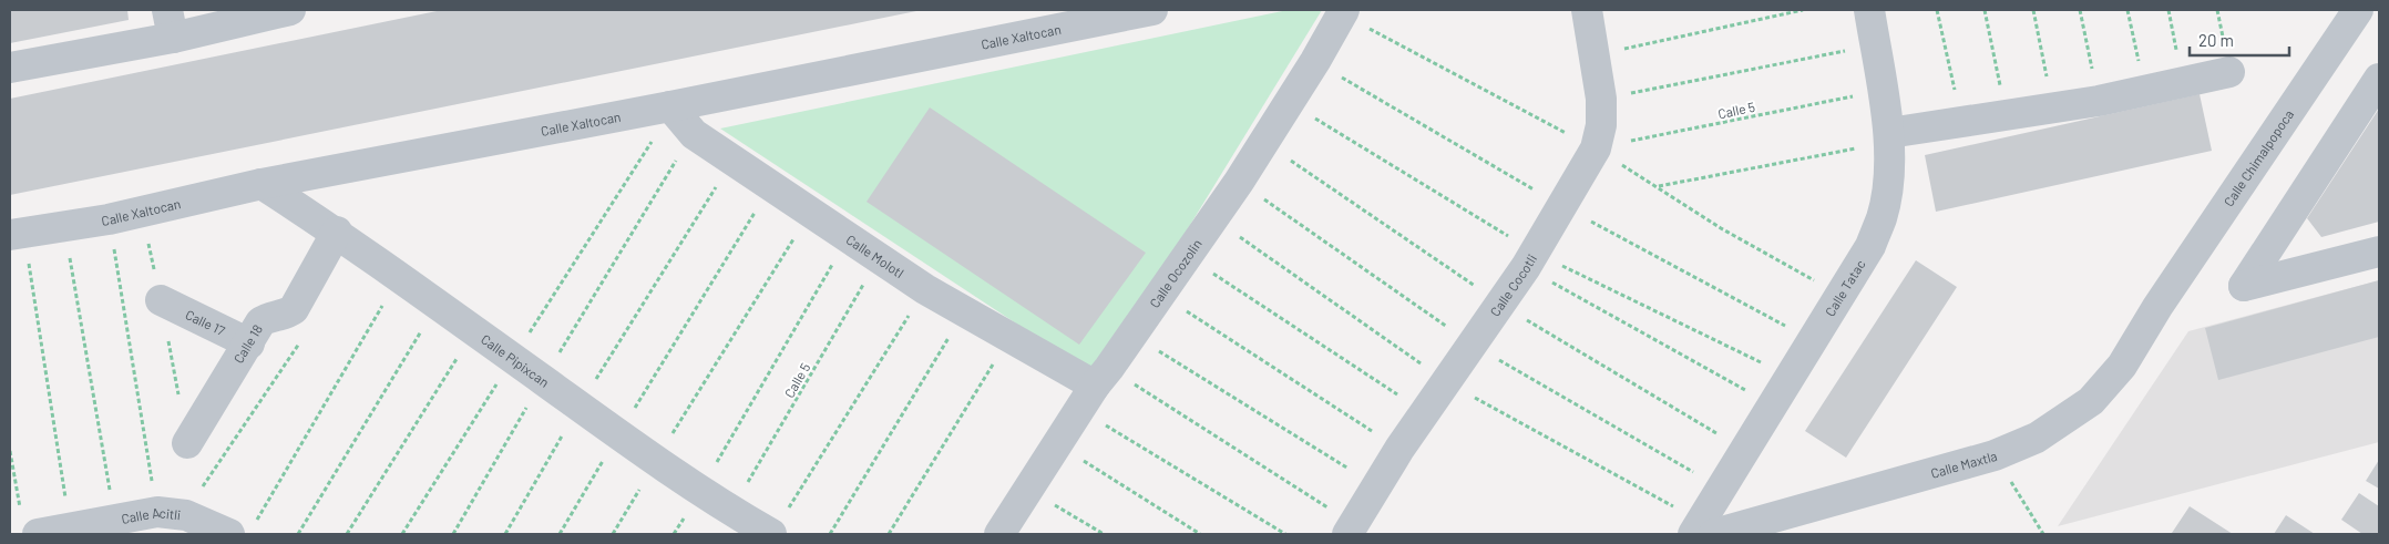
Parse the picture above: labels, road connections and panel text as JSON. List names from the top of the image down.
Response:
{
  "streets": {
    "street": [
      "Calle Xaltocan",
      "Calle Chimalpopoca",
      "Calle Molotl",
      "Calle Ocozolin",
      "Calle Cocotli",
      "Calle Tatac",
      "Calle 17",
      "Calle 18",
      "Calle Pipixcan",
      "Calle Maxtla",
      "Calle Acitli"
    ],
    "path": ["Calle 5"]
  },
  "crossings": [
    ["Calle Xaltocan", "Calle Molotl"],
    ["Calle Xaltocan", "Calle Pipixcan"],
    ["Calle 5", "Calle Molotl"],
    ["Calle 5", "Calle Cocotli"],
    ["Calle 5", "Calle Tatac"],
    ["Calle 5", "Calle Pipixcan"],
    ["Calle Chimalpopoca", "Calle Maxtla"],
    ["Calle Molotl", "Calle Ocozolin"],
    ["Calle 17", "Calle 18"],
    ["Calle 18", "Calle Pipixcan"]
  ],
  "scale_bar": "20 m"
}
